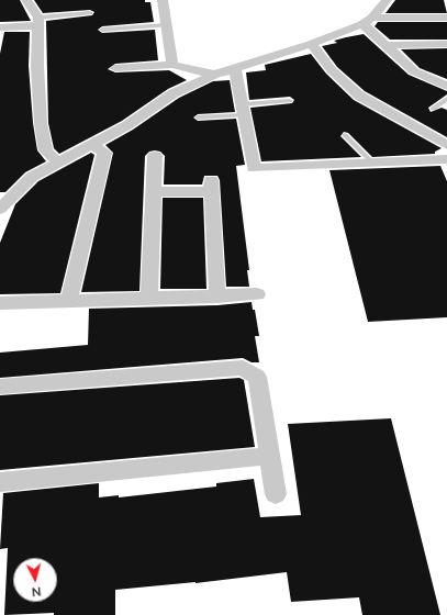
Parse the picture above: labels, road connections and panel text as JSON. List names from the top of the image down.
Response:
{
  "north": "bottom"
}
